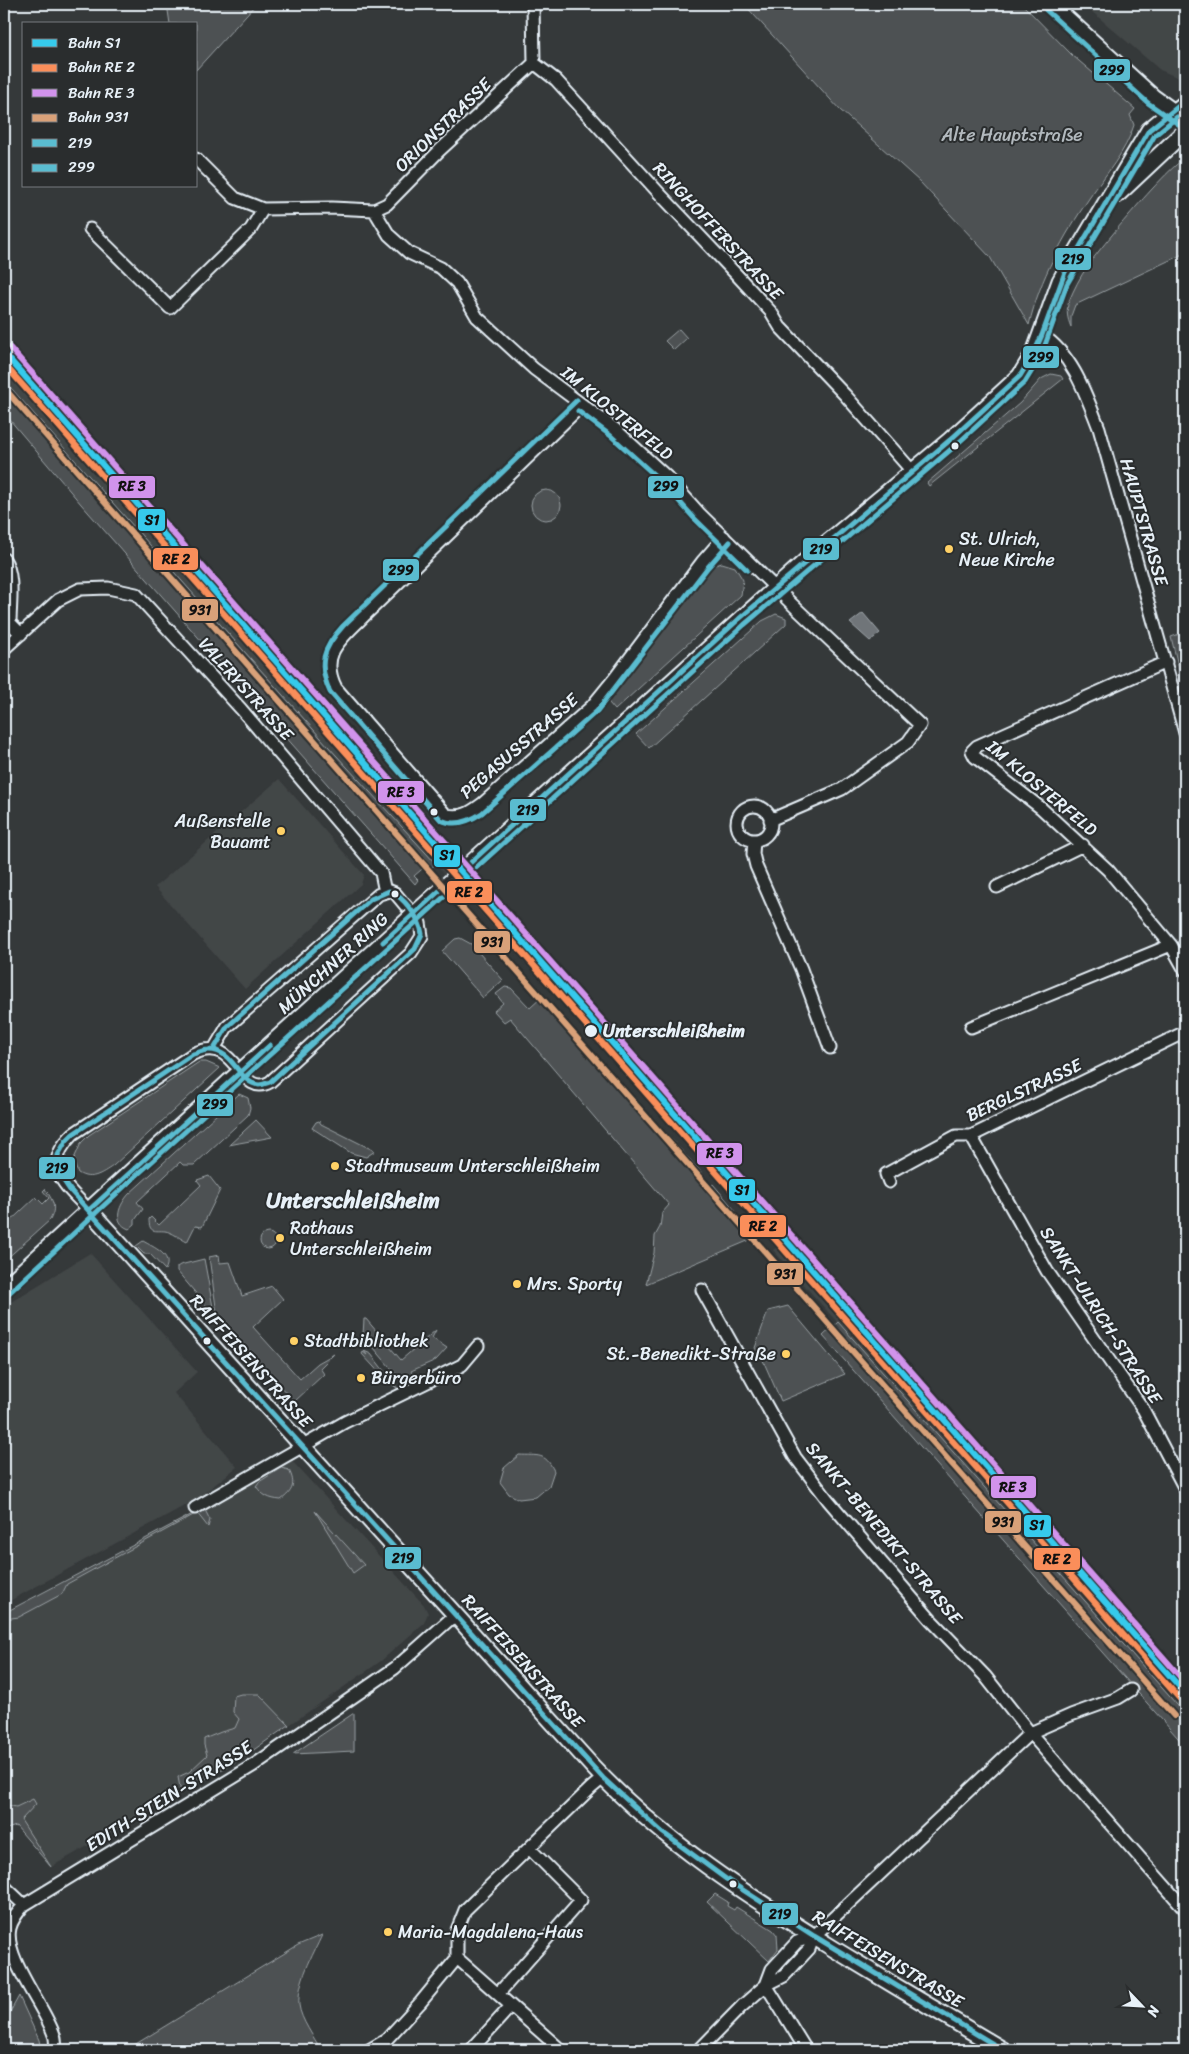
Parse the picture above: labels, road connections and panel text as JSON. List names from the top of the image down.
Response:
{
  "streets": {
    "main road": ["MÜNCHNER RING", "RAIFFEISENSTRASSE"],
    "street": [
      "ORIONSTRASSE",
      "RINGHOFFERSTRASSE",
      "IM KLOSTERFELD",
      "HAUPTSTRASSE",
      "VALERYSTRASSE",
      "PEGASUSSTRASSE",
      "BERGLSTRASSE",
      "SANKT-ULRICH-STRASSE",
      "SANKT-BENEDIKT-STRASSE",
      "EDITH-STEIN-STRASSE"
    ]
  },
  "crossings": [
    ["ORIONSTRASSE", "RINGHOFFERSTRASSE"],
    ["ORIONSTRASSE", "IM KLOSTERFELD"],
    ["RINGHOFFERSTRASSE", "MÜNCHNER RING"],
    ["IM KLOSTERFELD", "HAUPTSTRASSE"],
    ["IM KLOSTERFELD", "PEGASUSSTRASSE"],
    ["IM KLOSTERFELD", "MÜNCHNER RING"],
    ["HAUPTSTRASSE", "MÜNCHNER RING"],
    ["MÜNCHNER RING", "RAIFFEISENSTRASSE"],
    ["BERGLSTRASSE", "SANKT-ULRICH-STRASSE"],
    ["RAIFFEISENSTRASSE", "EDITH-STEIN-STRASSE"]
  ],
  "districts": ["Unterschleißheim"],
  "parks": ["Alte Hauptstraße"],
  "places": [
    "St. Ulrich, Neue Kirche",
    "Außenstelle Bauamt",
    "Unterschleißheim",
    "Stadtmuseum Unterschleißheim",
    "Rathaus Unterschleißheim",
    "Mrs. Sporty",
    "Stadtbibliothek",
    "St.-Benedikt-Straße",
    "Bürgerbüro",
    "Maria-Magdalena-Haus"
  ],
  "lines": [
    "transit line 299",
    "transit line 219",
    "rail line S1",
    "rail line 931"
  ],
  "legend": [
    "Bahn S1",
    "Bahn RE 2",
    "Bahn RE 3",
    "Bahn 931",
    "219",
    "299"
  ],
  "north": "bottom right"
}
